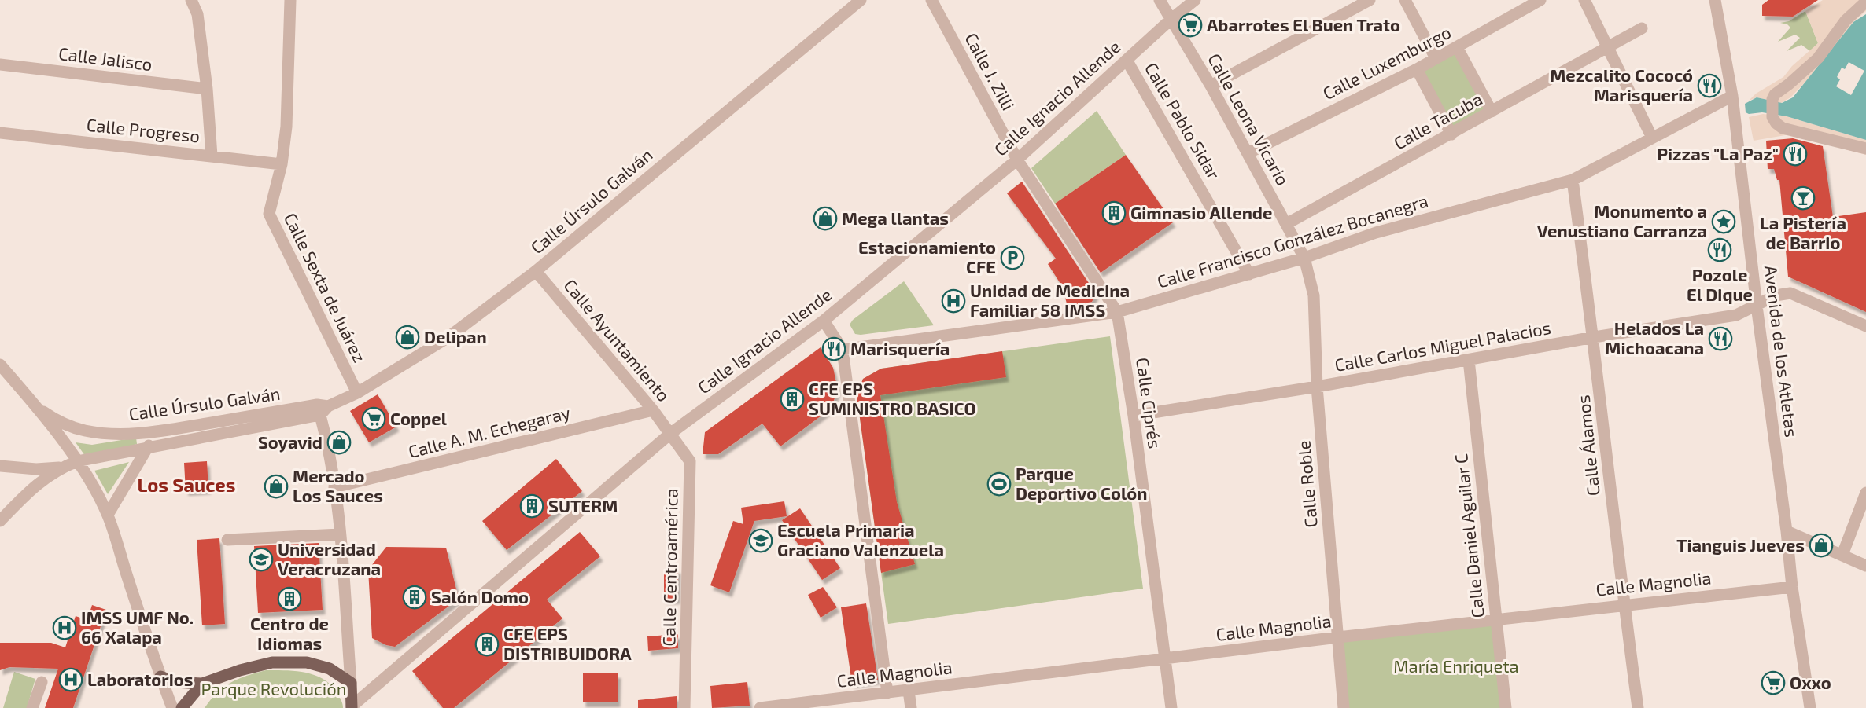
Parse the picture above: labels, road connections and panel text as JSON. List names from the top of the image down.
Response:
{
  "streets": {
    "street": [
      "Calle Jalisco",
      "Calle Luxemburgo",
      "Calle J. Zilli",
      "Calle Ignacio Allende",
      "Calle Leona Vicario",
      "Calle Pablo Sidar",
      "Calle Tacuba",
      "Calle Progreso",
      "Calle Úrsulo Galván",
      "Calle Francisco González Bocanegra",
      "Calle Sexta de Juárez",
      "Calle Ayuntamiento",
      "Calle Carlos Miguel Palacios",
      "Avenida de los Atletas",
      "Calle Ciprés",
      "Calle A. M. Echegaray",
      "Calle Álamos",
      "Calle Roble",
      "Calle Daniel Aguilar C",
      "Calle Centroamérica",
      "Calle Magnolia"
    ]
  },
  "crossings": [
    ["Calle Luxemburgo", "Calle Leona Vicario"],
    ["Calle J. Zilli", "Calle Ignacio Allende"],
    ["Calle J. Zilli", "Calle Ciprés"],
    ["Calle Ignacio Allende", "Calle Leona Vicario"],
    ["Calle Ignacio Allende", "Calle Pablo Sidar"],
    ["Calle Ignacio Allende", "Calle Ayuntamiento"],
    ["Calle Ignacio Allende", "Calle Ciprés"],
    ["Calle Ignacio Allende", "Calle Centroamérica"],
    ["Calle Leona Vicario", "Calle Tacuba"],
    ["Calle Leona Vicario", "Calle Francisco González Bocanegra"],
    ["Calle Leona Vicario", "Calle Roble"],
    ["Calle Pablo Sidar", "Calle Francisco González Bocanegra"],
    ["Calle Progreso", "Calle Sexta de Juárez"],
    ["Calle Úrsulo Galván", "Calle Sexta de Juárez"],
    ["Calle Úrsulo Galván", "Calle Ayuntamiento"],
    ["Calle Francisco González Bocanegra", "Avenida de los Atletas"],
    ["Calle Francisco González Bocanegra", "Calle Ciprés"],
    ["Calle Francisco González Bocanegra", "Calle Álamos"],
    ["Calle Francisco González Bocanegra", "Calle Roble"],
    ["Calle Ayuntamiento", "Calle A. M. Echegaray"],
    ["Calle Ayuntamiento", "Calle Centroamérica"],
    ["Calle Carlos Miguel Palacios", "Avenida de los Atletas"],
    ["Calle Carlos Miguel Palacios", "Calle Ciprés"],
    ["Calle Carlos Miguel Palacios", "Calle Álamos"],
    ["Calle Carlos Miguel Palacios", "Calle Roble"],
    ["Calle Carlos Miguel Palacios", "Calle Daniel Aguilar C"],
    ["Avenida de los Atletas", "Calle Magnolia"],
    ["Calle Ciprés", "Calle Magnolia"],
    ["Calle Álamos", "Calle Magnolia"],
    ["Calle Roble", "Calle Magnolia"],
    ["Calle Daniel Aguilar C", "Calle Magnolia"]
  ],
  "districts": ["Los Sauces"],
  "parks": ["María Enriqueta", "Parque Revolución"],
  "places": {
    "supermarket": ["Abarrotes El Buen Trato", "Coppel", "Oxxo"],
    "restaurant": [
      "Mezcalito Cococó Marisquería",
      "Pizzas \"La Paz\"",
      "Pozole El Dique",
      "Helados La Michoacana",
      "Marisquería"
    ],
    "bar": ["La Pistería de Barrio"],
    "building": [
      "Gimnasio Allende",
      "CFE EPS SUMINISTRO BASICO",
      "SUTERM",
      "Salón Domo",
      "Centro de Idiomas",
      "CFE EPS DISTRIBUIDORA"
    ],
    "shop": [
      "Mega llantas",
      "Delipan",
      "Soyavid",
      "Mercado Los Sauces",
      "Tianguis Jueves"
    ],
    "place": ["Monumento a Venustiano Carranza"],
    "parking": ["Estacionamiento CFE"],
    "hospital": ["Unidad de Medicina Familiar 58 IMSS", "IMSS UMF No. 66 Xalapa", "Laboratorios"],
    "sports": ["Parque Deportivo Colón"],
    "school or university": ["Escuela Primaria Graciano Valenzuela", "Universidad Veracruzana"]
  }
}
